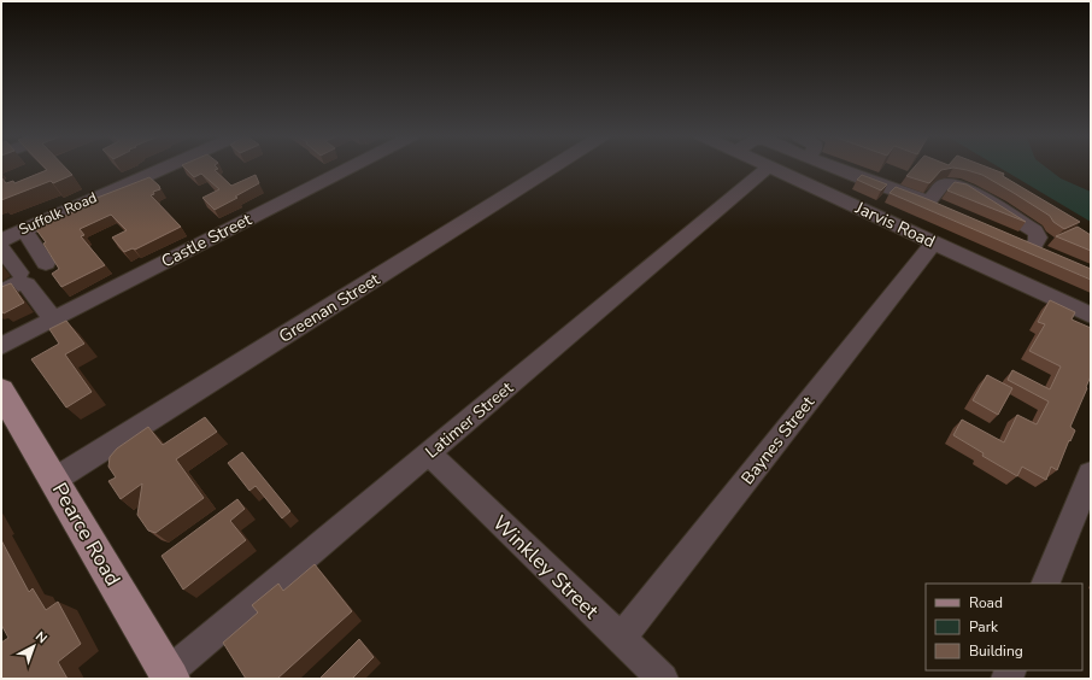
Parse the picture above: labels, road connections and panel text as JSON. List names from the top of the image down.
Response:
{
  "streets": {
    "main road": ["Pearce Road"],
    "street": [
      "Suffolk Road",
      "Jarvis Road",
      "Castle Street",
      "Greenan Street",
      "Latimer Street",
      "Baynes Street",
      "Winkley Street"
    ]
  },
  "crossings": [
    ["Jarvis Road", "Latimer Street"],
    ["Jarvis Road", "Baynes Street"],
    ["Greenan Street", "Pearce Road"],
    ["Latimer Street", "Pearce Road"],
    ["Latimer Street", "Winkley Street"],
    ["Baynes Street", "Winkley Street"]
  ],
  "legend": ["Road", "Park", "Building"],
  "north": "top right"
}
